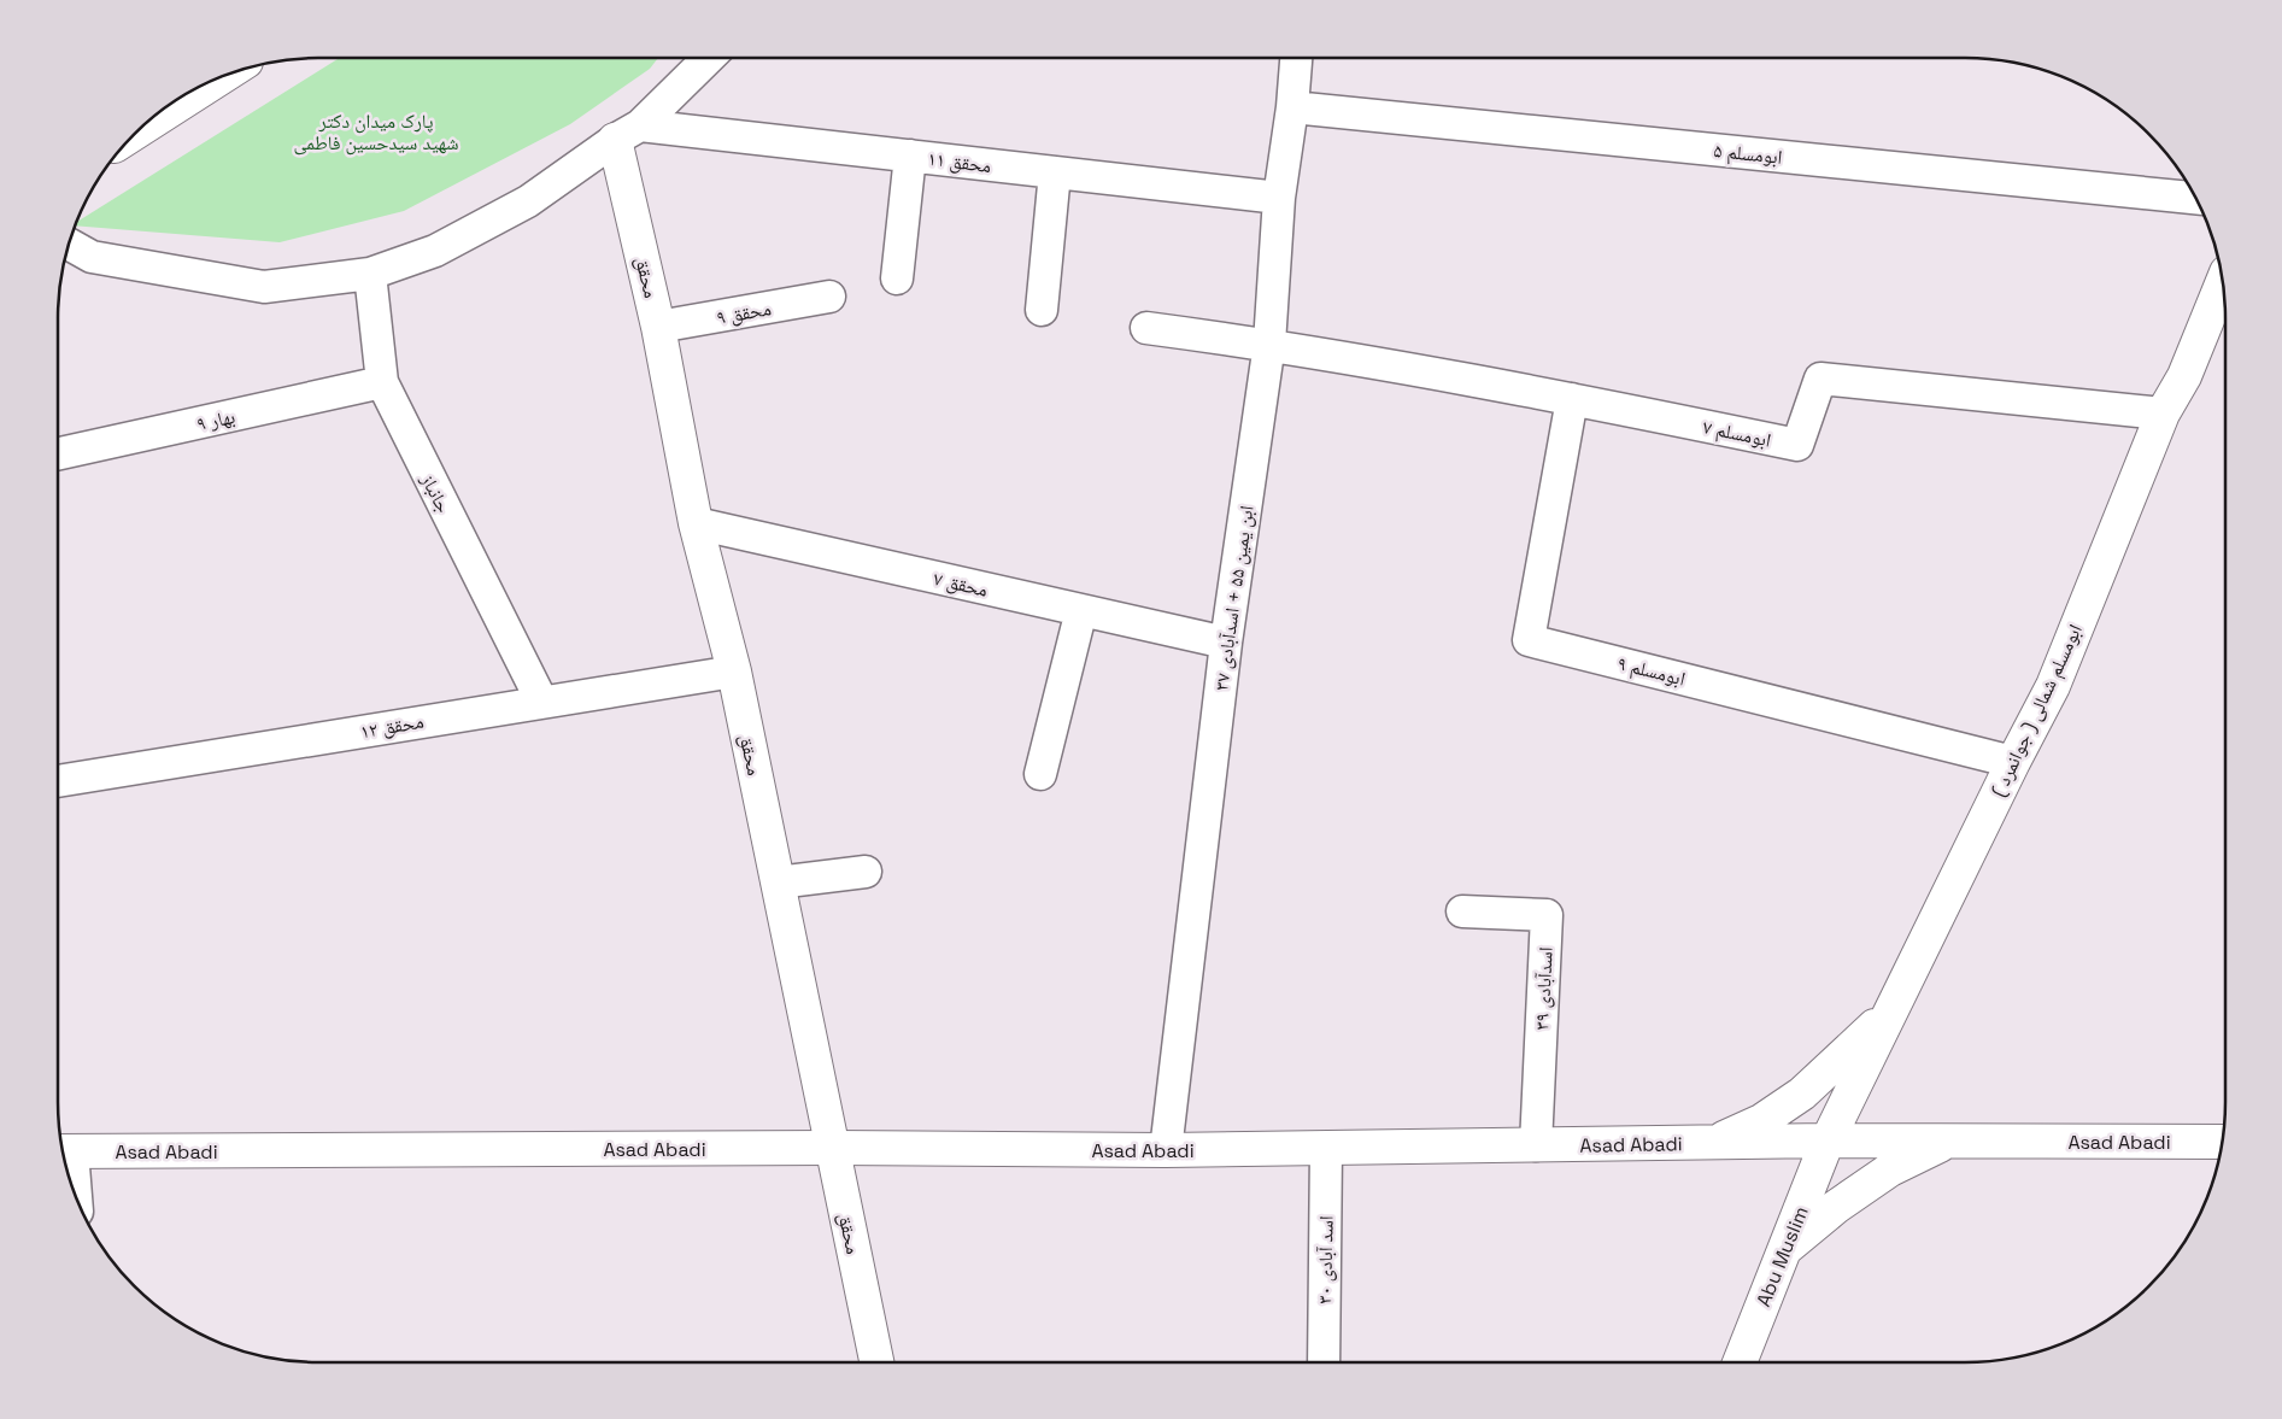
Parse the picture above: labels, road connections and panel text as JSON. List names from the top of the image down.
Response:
{
  "streets": {
    "main road": [
      "محقق",
      "ابومسلم شمالی ( جوانمرد )",
      "Asad Abadi",
      "Abu Muslim"
    ],
    "street": [
      "ابومسلم ۵",
      "محقق ۱۱",
      "محقق ۹",
      "بهار ۹",
      "ابومسلم ۷",
      "جانباز",
      "محقق ۷",
      "ابن یمین ۵۵ + اسدآبادی ۳۷",
      "ابومسلم ۹",
      "محقق ۱۲",
      "اسدآبادی ۳۹",
      "اسد آبادی ۳۰"
    ]
  },
  "crossings": [
    ["ابومسلم ۵", "ابن یمین ۵۵ + اسدآبادی ۳۷"],
    ["محقق ۱۱", "محقق"],
    ["محقق ۱۱", "ابن یمین ۵۵ + اسدآبادی ۳۷"],
    ["محقق", "محقق ۹"],
    ["محقق", "محقق ۷"],
    ["محقق", "محقق ۱۲"],
    ["محقق", "Asad Abadi"],
    ["بهار ۹", "جانباز"],
    ["ابومسلم ۷", "ابن یمین ۵۵ + اسدآبادی ۳۷"],
    ["ابومسلم ۷", "ابومسلم ۹"],
    ["ابومسلم ۷", "ابومسلم شمالی ( جوانمرد )"],
    ["جانباز", "محقق ۱۲"],
    ["محقق ۷", "ابن یمین ۵۵ + اسدآبادی ۳۷"],
    ["ابن یمین ۵۵ + اسدآبادی ۳۷", "Asad Abadi"],
    ["ابومسلم ۹", "ابومسلم شمالی ( جوانمرد )"],
    ["ابومسلم شمالی ( جوانمرد )", "Asad Abadi"],
    ["ابومسلم شمالی ( جوانمرد )", "Abu Muslim"],
    ["اسدآبادی ۳۹", "Asad Abadi"],
    ["Asad Abadi", "Abu Muslim"],
    ["Asad Abadi", "اسد آبادی ۳۰"]
  ],
  "parks": ["پارک میدان دکتر شهید سیدحسین فاطمی"]
}
